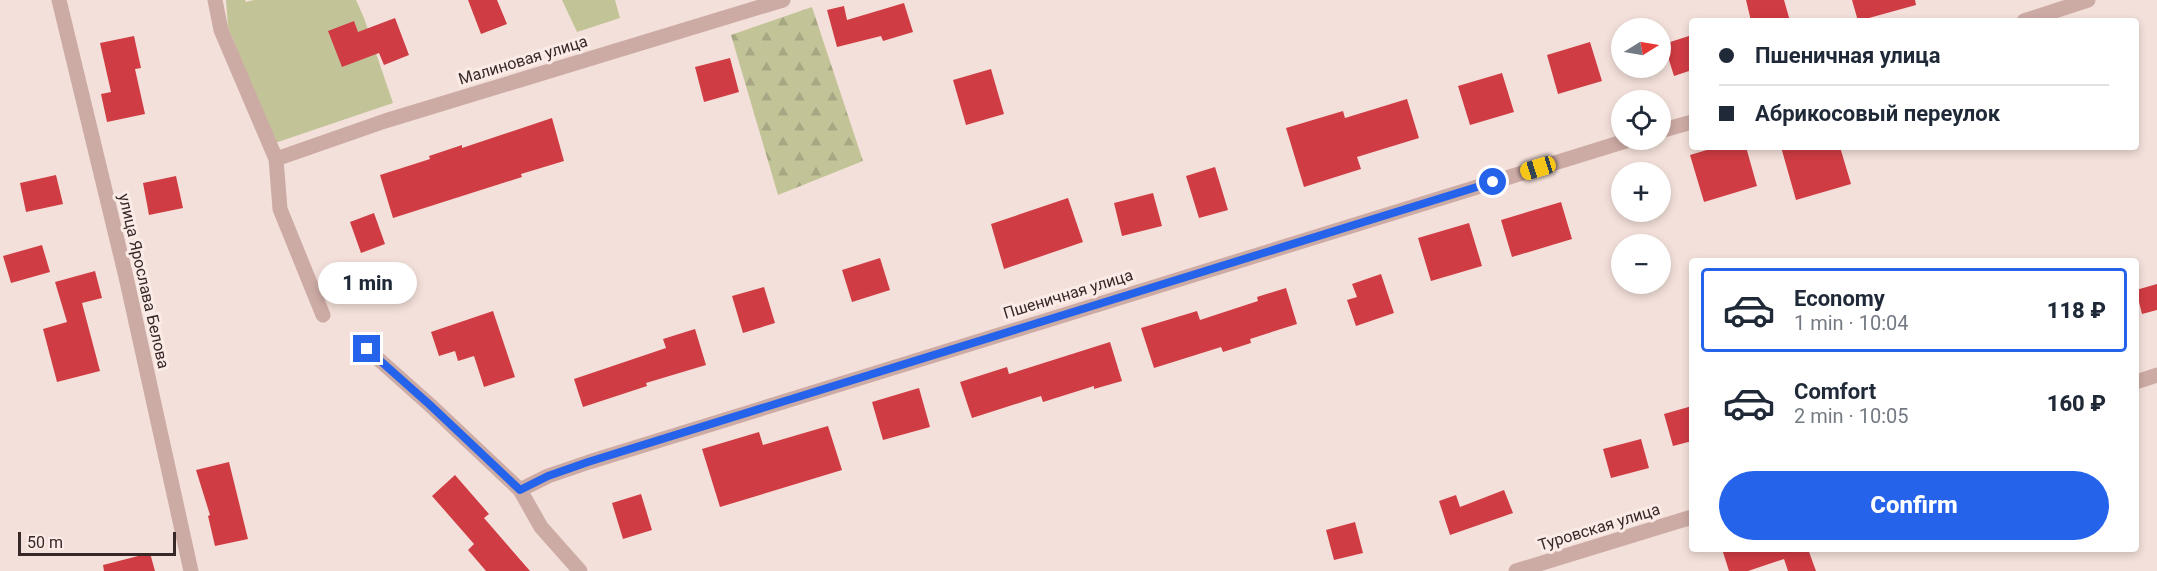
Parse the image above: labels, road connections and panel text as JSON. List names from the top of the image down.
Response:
{
  "streets": {
    "street": [
      "Малиновая улица",
      "улица Ярослава Белова",
      "Пшеничная улица",
      "Туровская улица"
    ]
  },
  "scale_bar": "50 m",
  "north": "right",
  "page": {
    "map_buttons": ["+", "−"],
    "banner": ["Пшеничная улица", "Абрикосовый переулок"],
    "bubble": "1 min",
    "list": [
      {
        "name": "Economy",
        "note": "1 min · 10:04",
        "value": "118 ₽"
      },
      {
        "name": "Comfort",
        "note": "2 min · 10:05",
        "value": "160 ₽"
      }
    ],
    "buttons": "Confirm",
    "scale": "50 m"
  }
}
